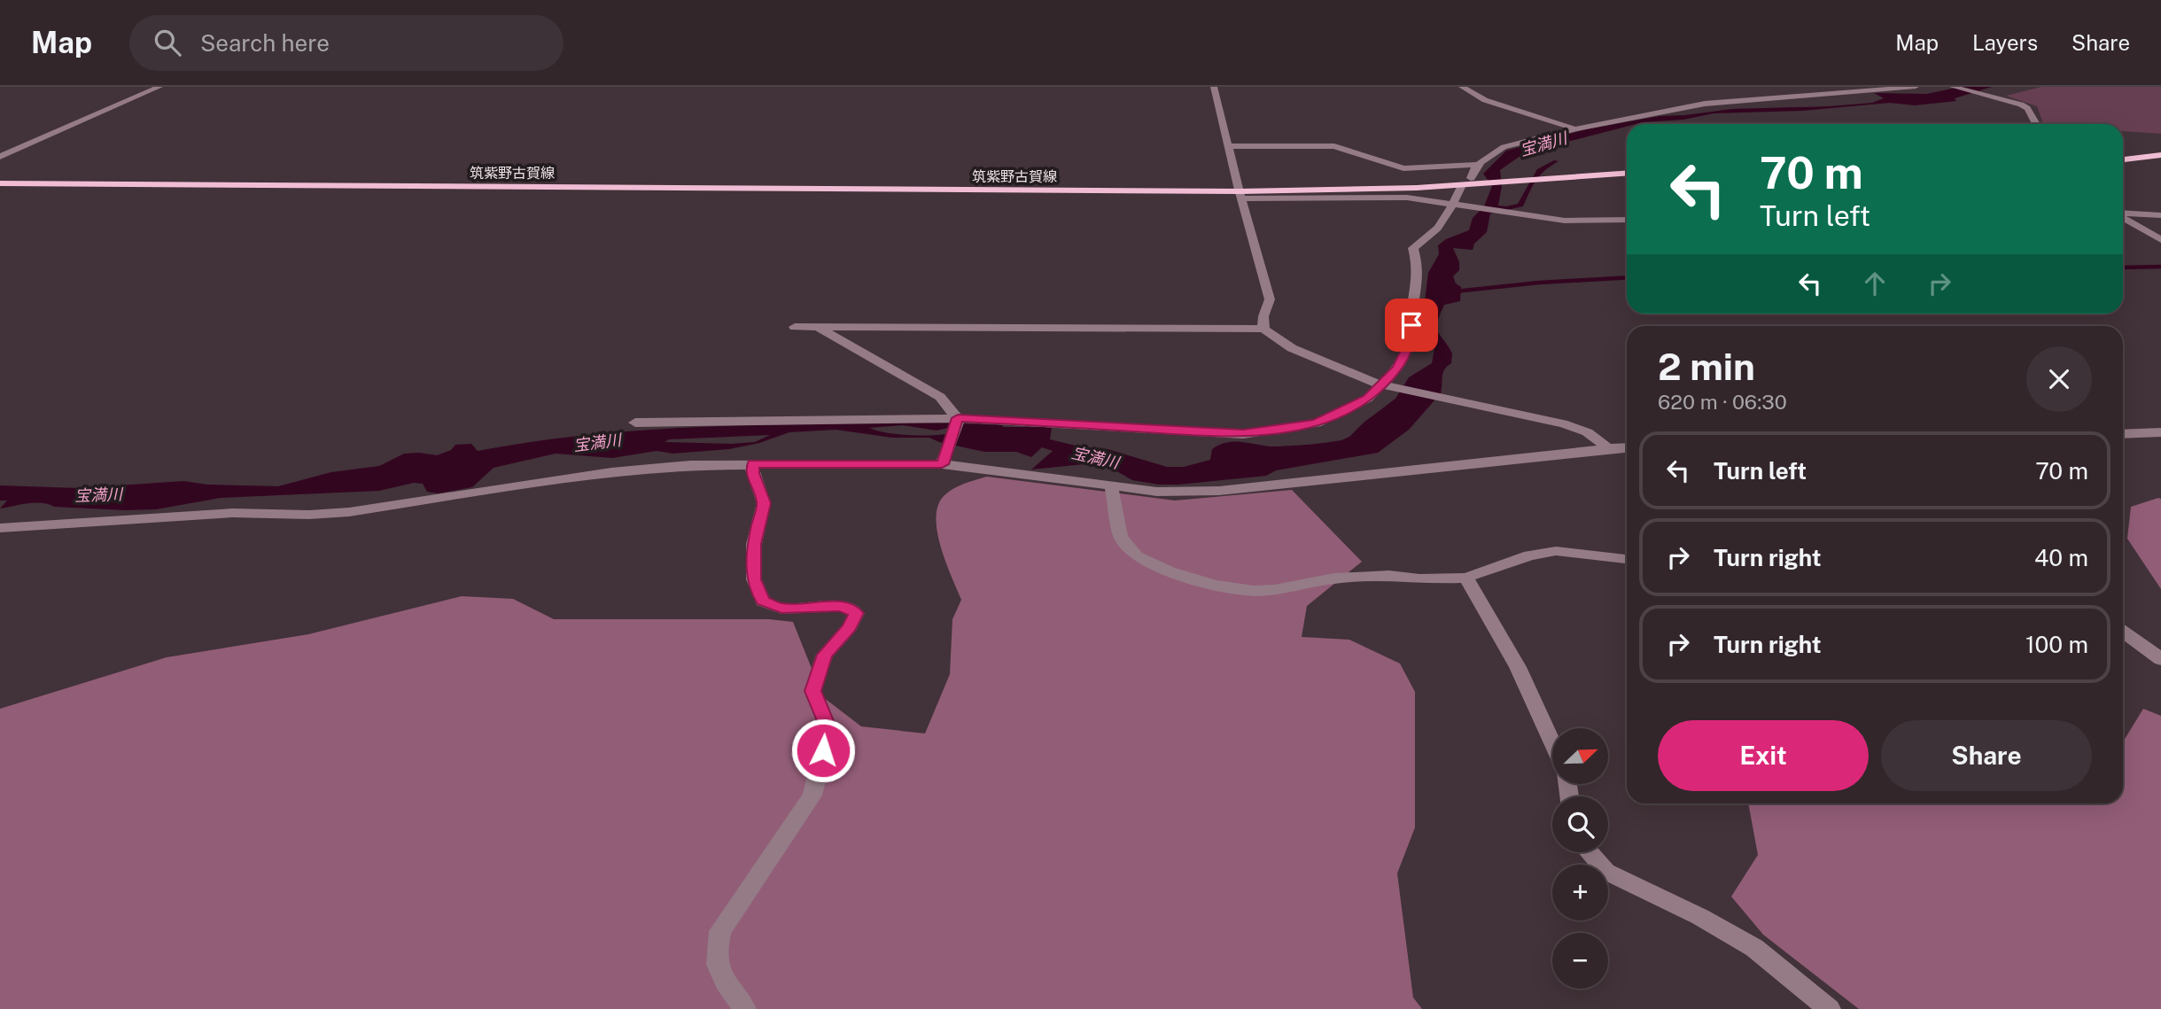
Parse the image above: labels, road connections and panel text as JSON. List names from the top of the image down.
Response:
{
  "streets": {
    "main road": ["筑紫野古賀線"]
  },
  "water": ["宝満川"],
  "north": "top right",
  "page": {
    "header": "Map",
    "search": "Search here",
    "nav": ["Map", "Layers", "Share"],
    "turn": ["70 m", "Turn left"],
    "heading": ["2 min", "620 m · 06:30"],
    "list": [
      {
        "name": "Turn left",
        "value": "70 m"
      },
      {
        "name": "Turn right",
        "value": "40 m"
      },
      {
        "name": "Turn right",
        "value": "100 m"
      }
    ],
    "buttons": ["Exit", "Share"],
    "map_buttons": ["+", "−"]
  }
}
